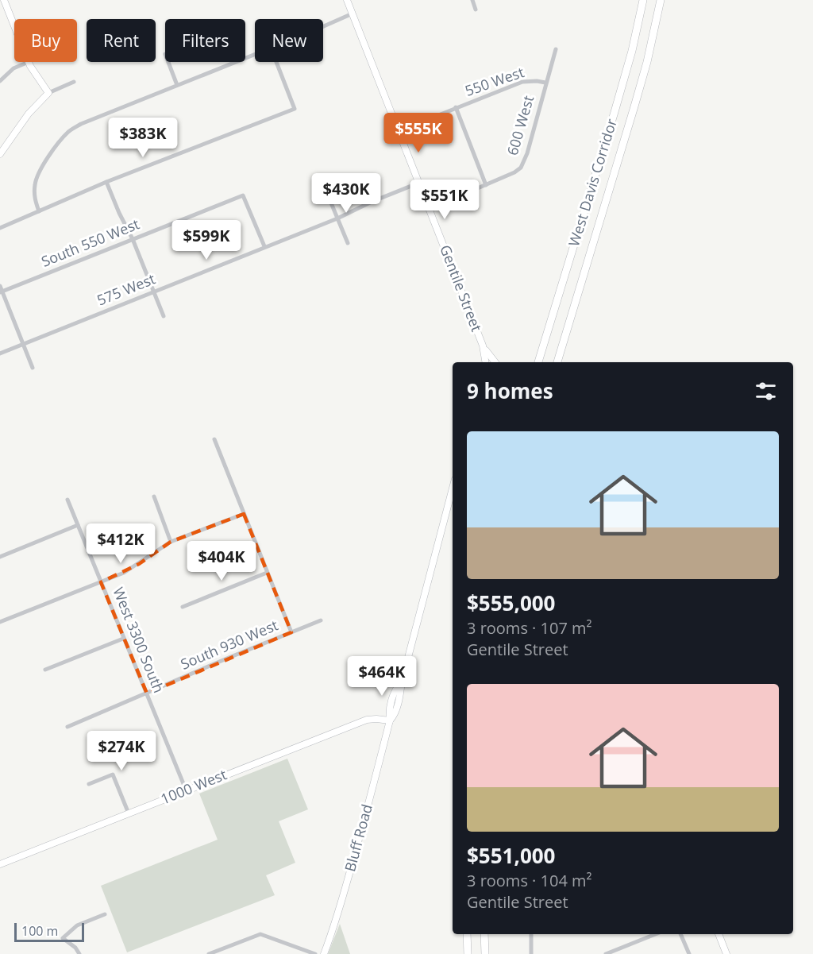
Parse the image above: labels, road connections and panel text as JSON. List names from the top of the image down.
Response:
{
  "streets": {
    "highway": ["West Davis Corridor"],
    "main road": ["Gentile Street", "1000 West", "Bluff Road"],
    "street": [
      "550 West",
      "600 West",
      "South 550 West",
      "575 West",
      "West 3300 South",
      "South 930 West"
    ]
  },
  "crossings": [
    ["550 West", "600 West"],
    ["550 West", "Gentile Street"],
    ["600 West", "Gentile Street"],
    ["South 550 West", "575 West"],
    ["Gentile Street", "575 West"],
    ["West 3300 South", "South 930 West"],
    ["West 3300 South", "1000 West"],
    ["1000 West", "Bluff Road"]
  ],
  "scale_bar": "100 m",
  "page": {
    "chip": [
      "Buy",
      "Rent",
      "Filters",
      "New"
    ],
    "price": [
      "$555K",
      "$383K",
      "$430K",
      "$551K",
      "$599K",
      "$412K",
      "$404K",
      "$464K",
      "$274K"
    ],
    "heading": "9 homes",
    "list": [
      {
        "name": "$555,000",
        "note": "3 rooms · 107 m² · Gentile Street"
      },
      {
        "name": "$551,000",
        "note": "3 rooms · 104 m² · Gentile Street"
      }
    ],
    "scale": "100 m"
  }
}
